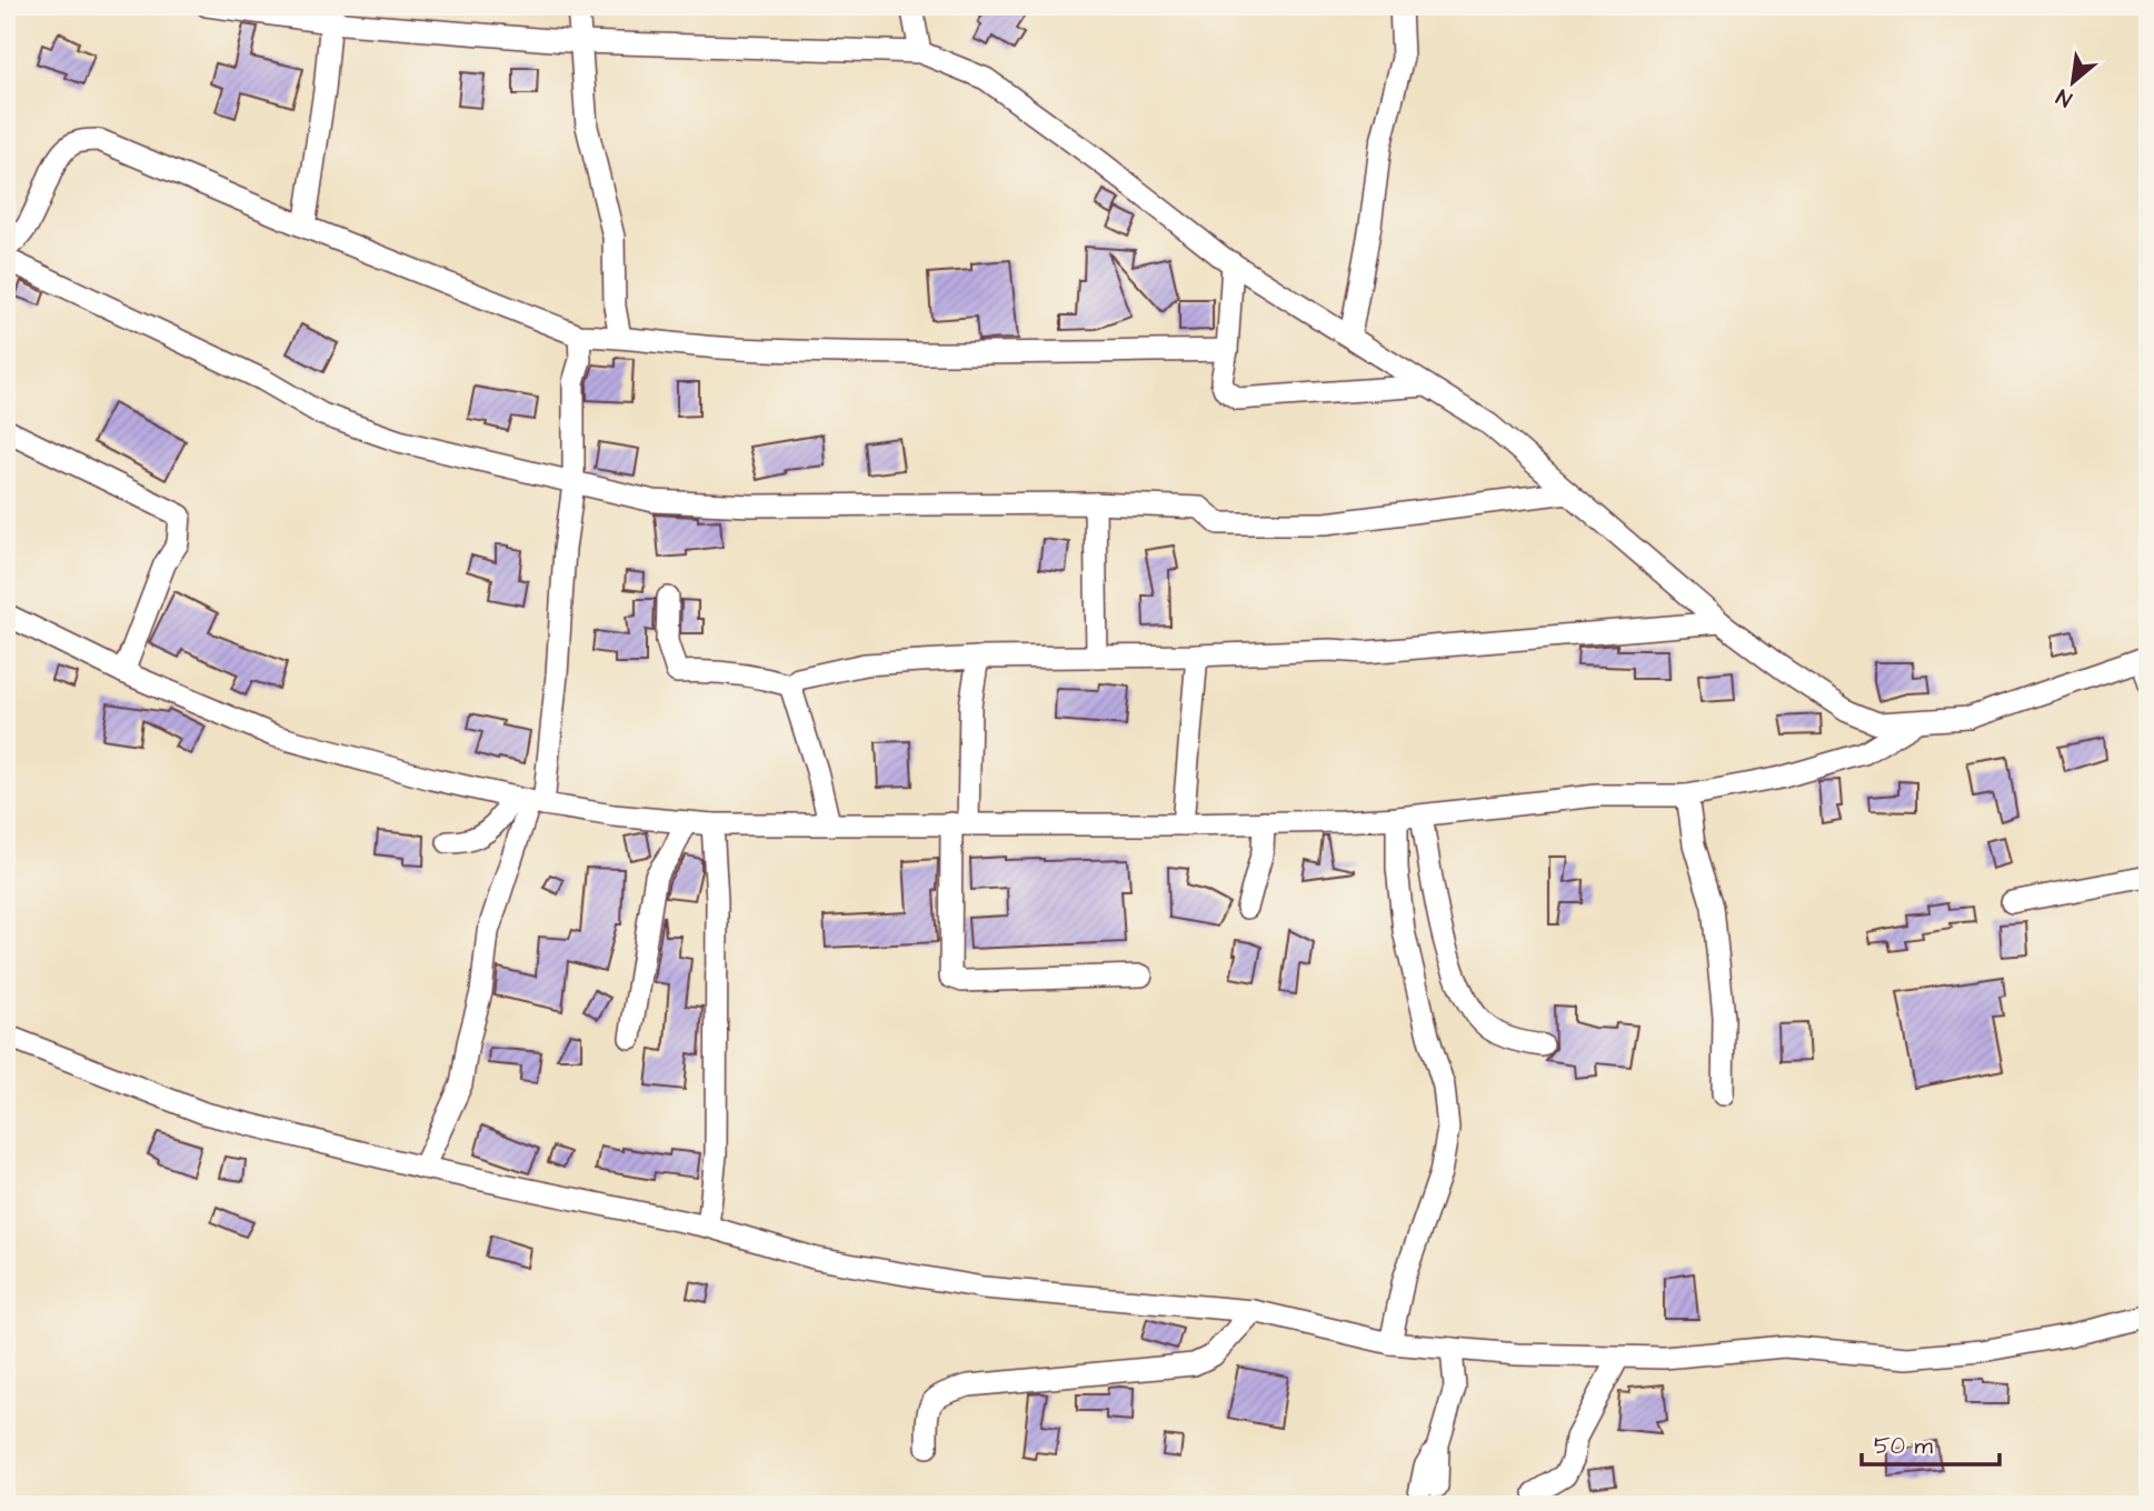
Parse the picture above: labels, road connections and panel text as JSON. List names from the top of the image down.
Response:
{
  "scale_bar": "50 m",
  "north": "bottom left"
}
